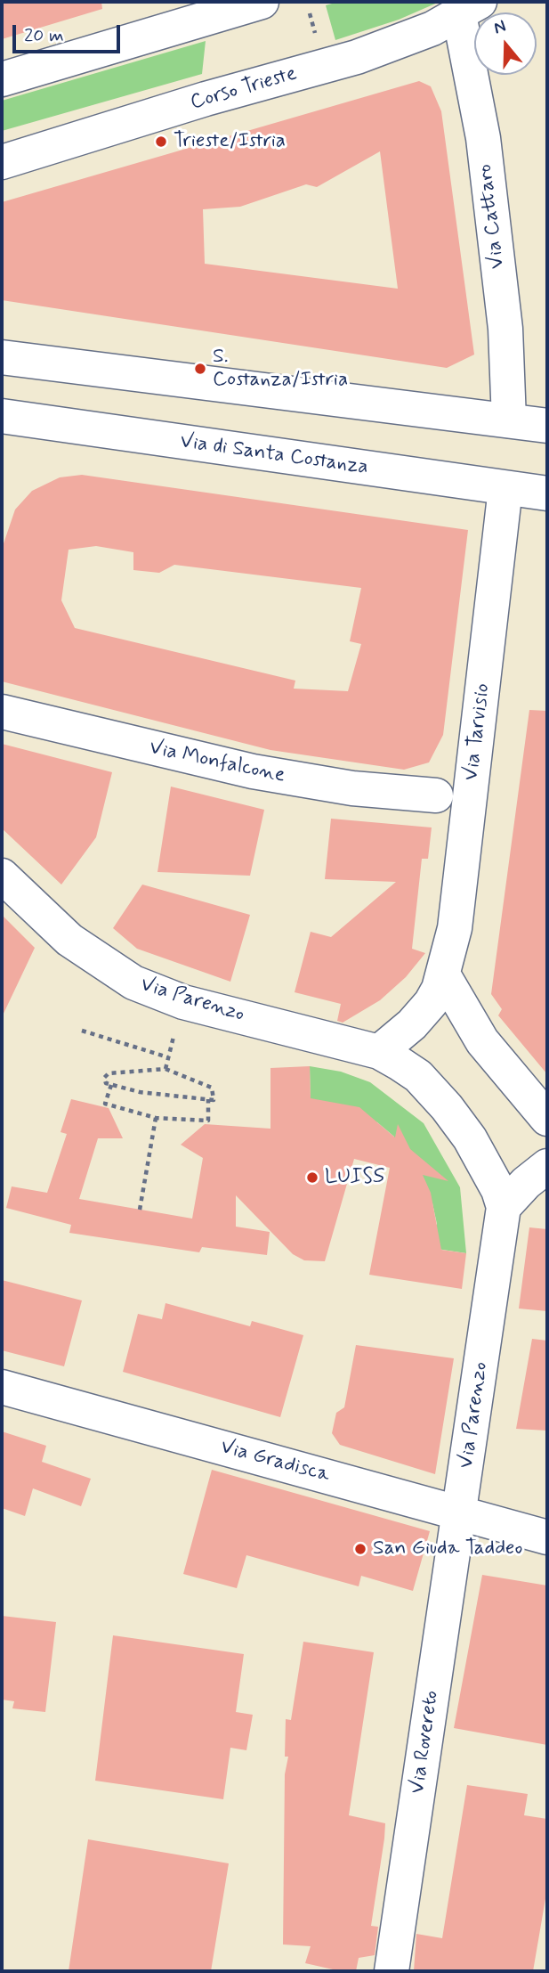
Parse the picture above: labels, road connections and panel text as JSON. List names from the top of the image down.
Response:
{
  "streets": {
    "street": [
      "Corso Trieste",
      "Via Cattaro",
      "Via di Santa Costanza",
      "Via Tarvisio",
      "Via Monfalcone",
      "Via Parenzo",
      "Via Gradisca",
      "Via Rovereto"
    ]
  },
  "crossings": [
    ["Corso Trieste", "Via Cattaro"],
    ["Via di Santa Costanza", "Via Tarvisio"],
    ["Via Parenzo", "Via Gradisca"],
    ["Via Parenzo", "Via Rovereto"],
    ["Via Gradisca", "Via Rovereto"]
  ],
  "places": [
    "Trieste/Istria",
    "S. Costanza/Istria",
    "LUISS",
    "San Giuda Taddeo"
  ],
  "scale_bar": "20 m",
  "north": "top"
}
